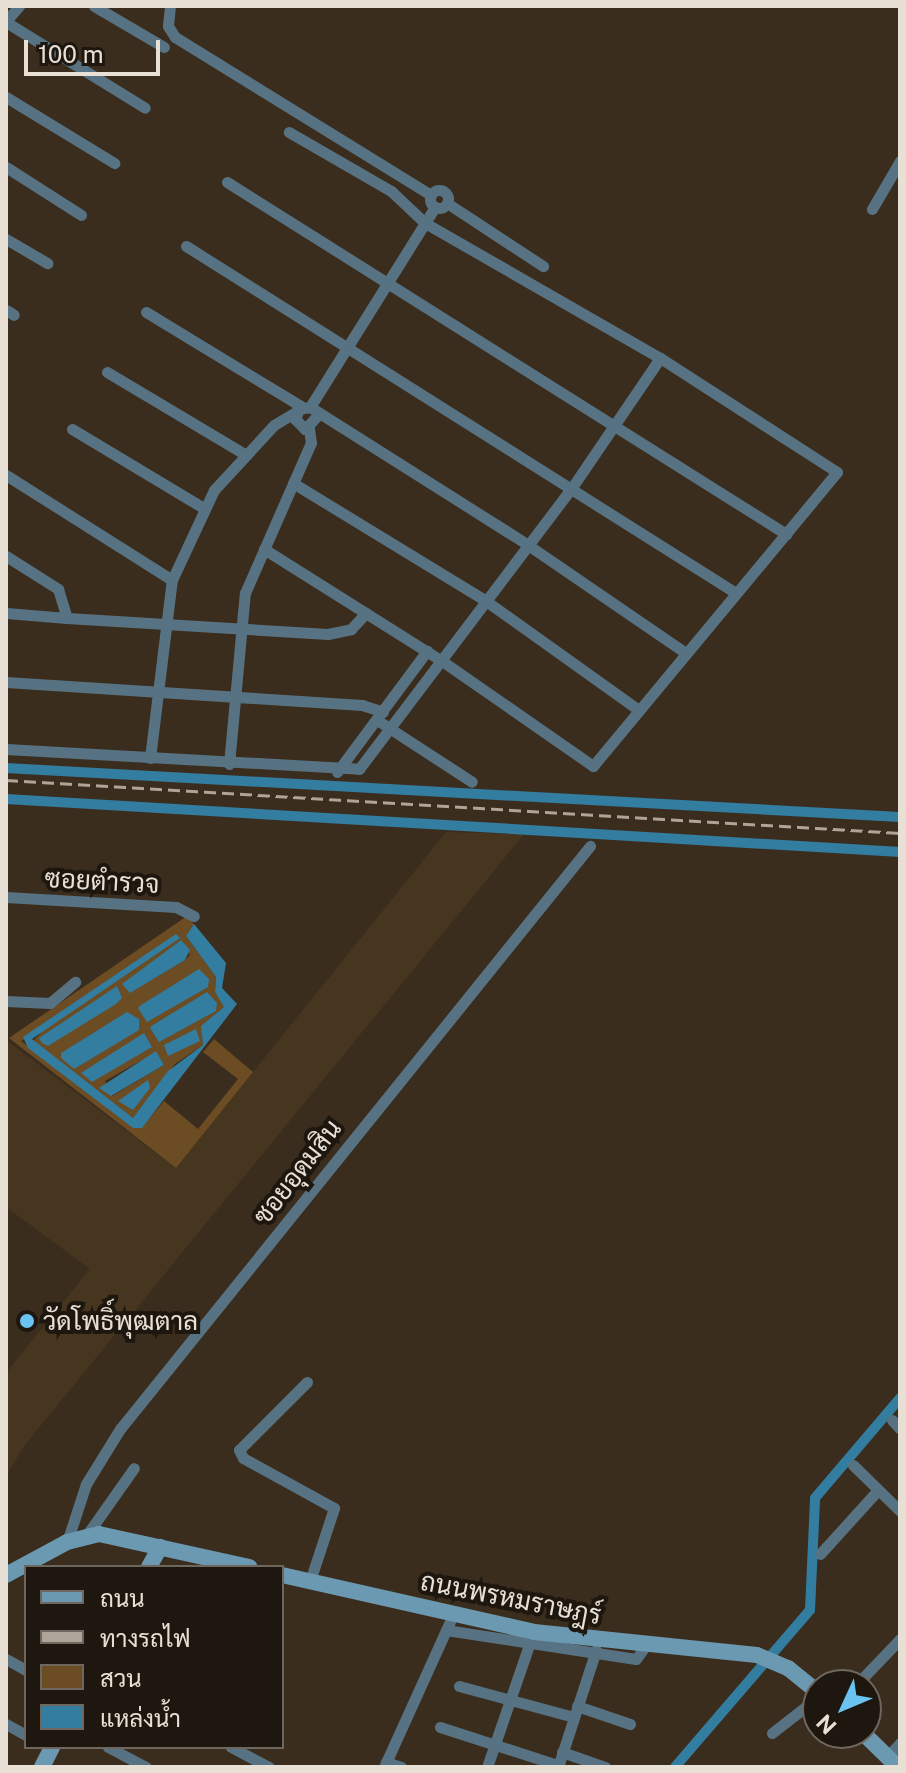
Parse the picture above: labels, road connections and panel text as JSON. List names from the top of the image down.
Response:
{
  "streets": {
    "street": ["ซอยตำรวจ", "ซอยอุดมสิน", "ถนนพรหมราษฎร์"]
  },
  "places": ["วัดโพธิ์พุฒตาล"],
  "legend": [
    "ถนน",
    "ทางรถไฟ",
    "สวน",
    "แหล่งน้ำ"
  ],
  "scale_bar": "100 m",
  "north": "bottom left"
}
